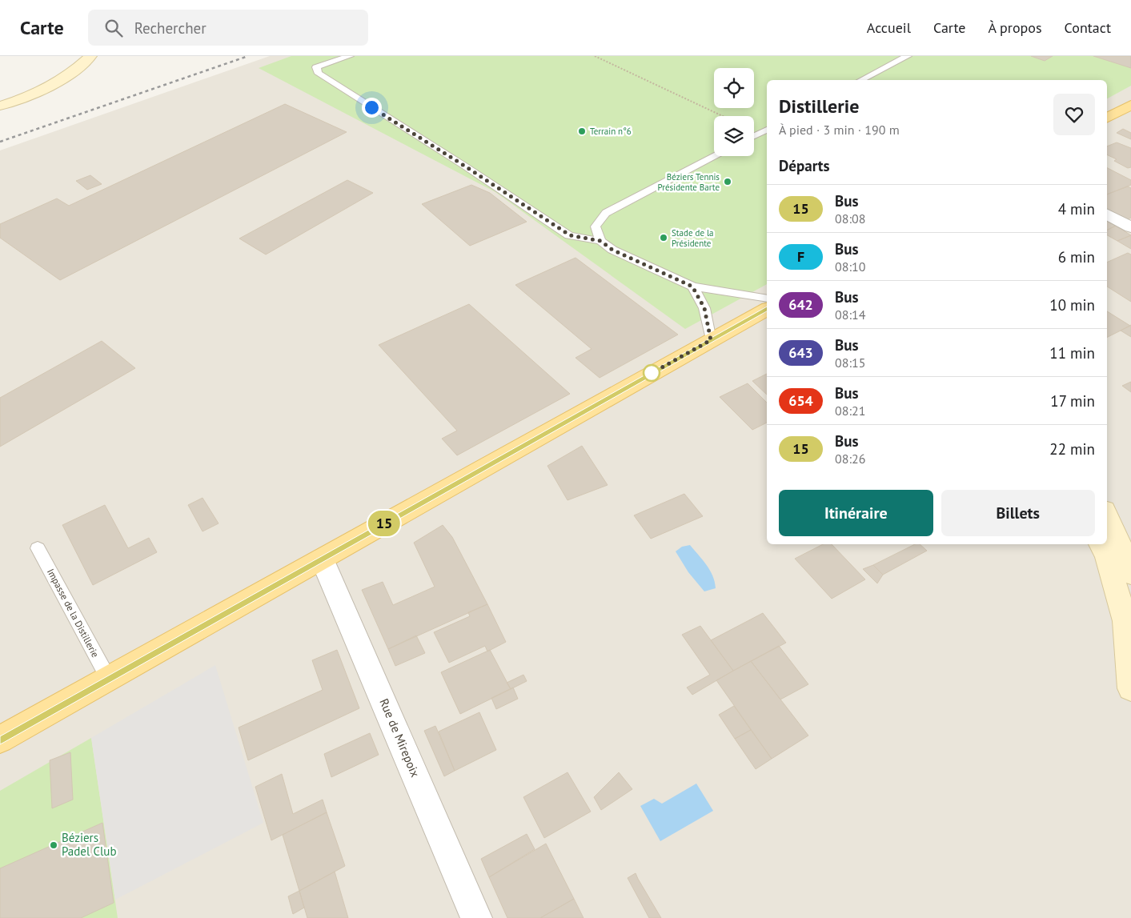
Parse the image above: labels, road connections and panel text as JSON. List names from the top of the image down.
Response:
{
  "streets": {
    "street": ["Rue de Mirepoix"],
    "lane": ["Impasse de la Distillerie"]
  },
  "places": [
    "Terrain n°6",
    "Béziers Tennis Présidente Barte",
    "Stade de la Présidente",
    "Béziers Padel Club"
  ],
  "lines": ["bus line 15"],
  "page": {
    "header": "Carte",
    "search": "Rechercher",
    "nav": [
      "Accueil",
      "Carte",
      "À propos",
      "Contact"
    ],
    "on_map": "15",
    "heading": [
      ["Distillerie", "À pied · 3 min · 190 m"],
      "Départs"
    ],
    "list": [
      {
        "mark": "15",
        "name": "Bus",
        "note": "08:08",
        "value": "4 min"
      },
      {
        "mark": "F",
        "name": "Bus",
        "note": "08:10",
        "value": "6 min"
      },
      {
        "mark": "642",
        "name": "Bus",
        "note": "08:14",
        "value": "10 min"
      },
      {
        "mark": "643",
        "name": "Bus",
        "note": "08:15",
        "value": "11 min"
      },
      {
        "mark": "654",
        "name": "Bus",
        "note": "08:21",
        "value": "17 min"
      },
      {
        "mark": "15",
        "name": "Bus",
        "note": "08:26",
        "value": "22 min"
      }
    ],
    "buttons": ["Itinéraire", "Billets"]
  }
}
